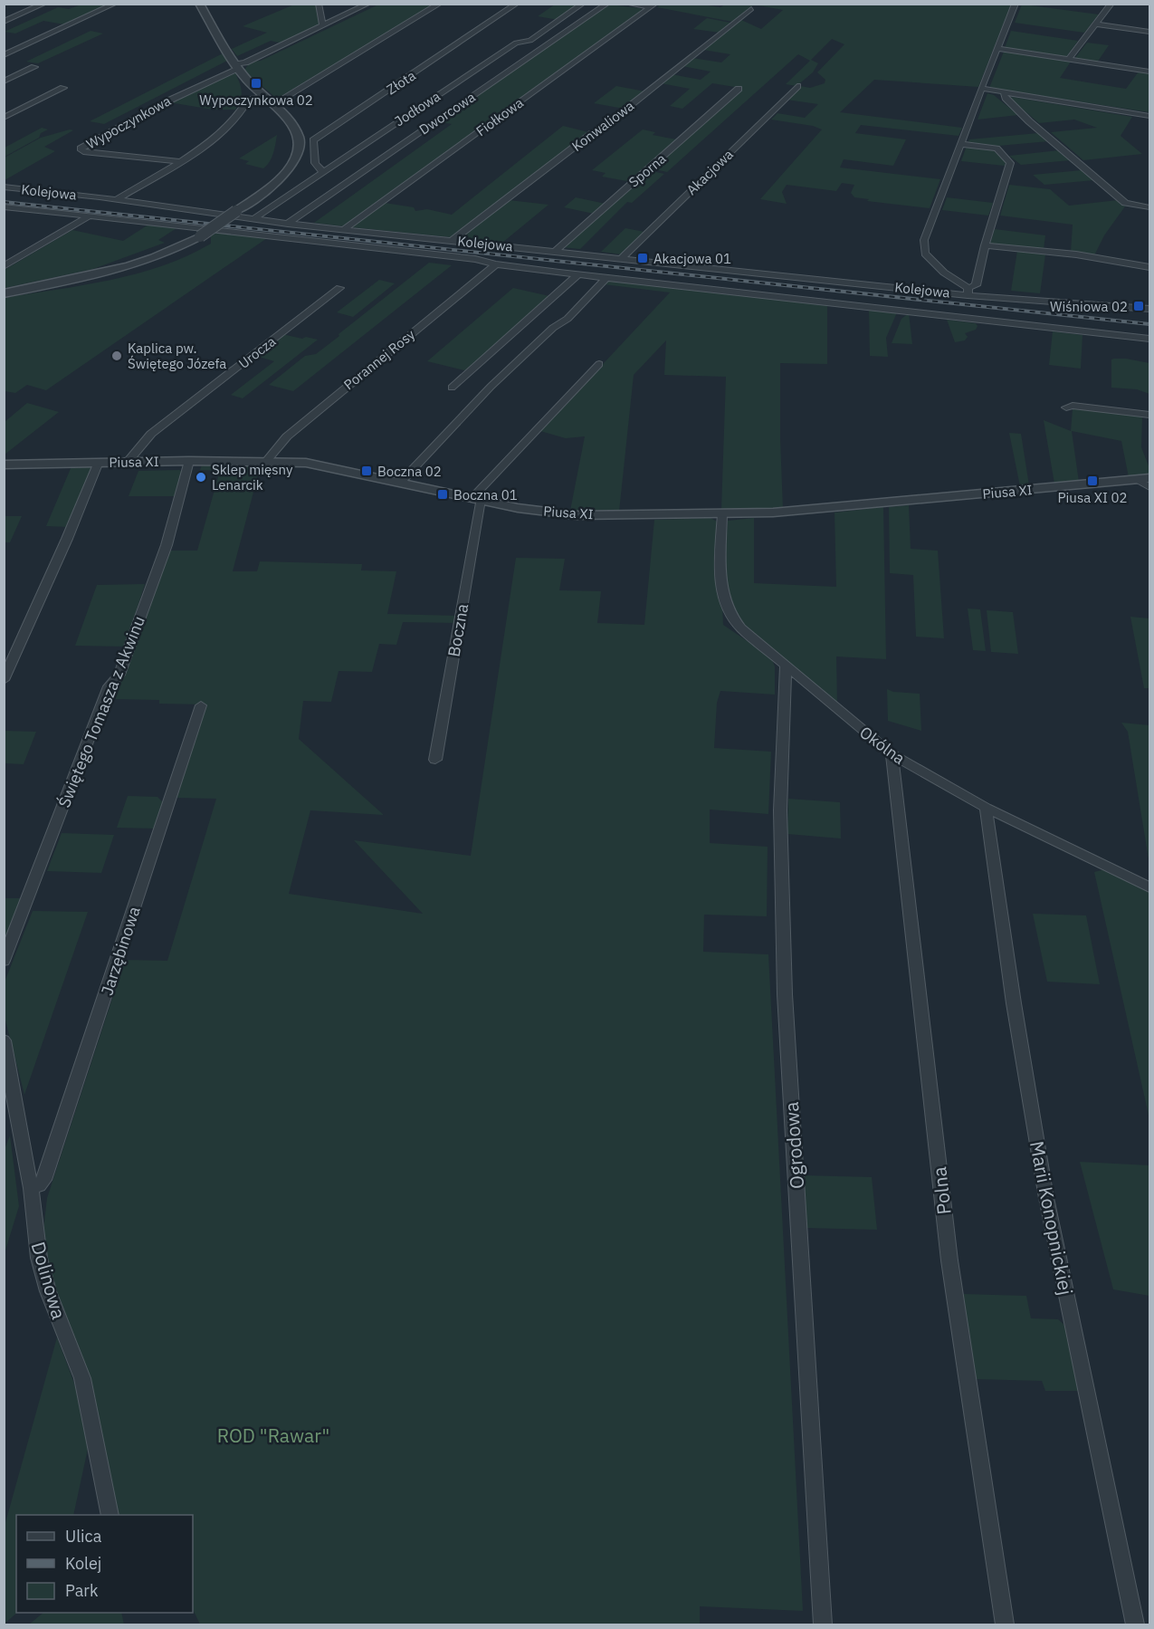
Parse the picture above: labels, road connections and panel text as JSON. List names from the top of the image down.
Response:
{
  "streets": {
    "street": [
      "Złota",
      "Jodłowa",
      "Dworcowa",
      "Fiołkowa",
      "Wypoczynkowa",
      "Konwaliowa",
      "Sporna",
      "Akacjowa",
      "Kolejowa",
      "Urocza",
      "Porannej Rosy",
      "Piusa XI",
      "Boczna",
      "Świętego Tomasza z Akwinu",
      "Okólna",
      "Jarzębinowa",
      "Ogrodowa",
      "Polna",
      "Marii Konopnickiej",
      "Dolinowa"
    ]
  },
  "crossings": [
    ["Złota", "Jodłowa"],
    ["Jodłowa", "Kolejowa"],
    ["Dworcowa", "Kolejowa"],
    ["Fiołkowa", "Kolejowa"],
    ["Konwaliowa", "Kolejowa"],
    ["Sporna", "Kolejowa"],
    ["Akacjowa", "Kolejowa"],
    ["Kolejowa", "Porannej Rosy"],
    ["Urocza", "Piusa XI"],
    ["Porannej Rosy", "Piusa XI"],
    ["Piusa XI", "Boczna"],
    ["Piusa XI", "Świętego Tomasza z Akwinu"],
    ["Piusa XI", "Okólna"],
    ["Okólna", "Ogrodowa"],
    ["Okólna", "Polna"],
    ["Okólna", "Marii Konopnickiej"],
    ["Jarzębinowa", "Dolinowa"]
  ],
  "parks": ["ROD \"Rawar\""],
  "places": {
    "transit": [
      "Wypoczynkowa 02",
      "Akacjowa 01",
      "Wiśniowa 02",
      "Boczna 02",
      "Piusa XI 02",
      "Boczna 01"
    ],
    "other": ["Kaplica pw. Świętego Józefa", "Sklep mięsny Lenarcik"]
  },
  "legend": ["Ulica", "Kolej", "Park"]
}
